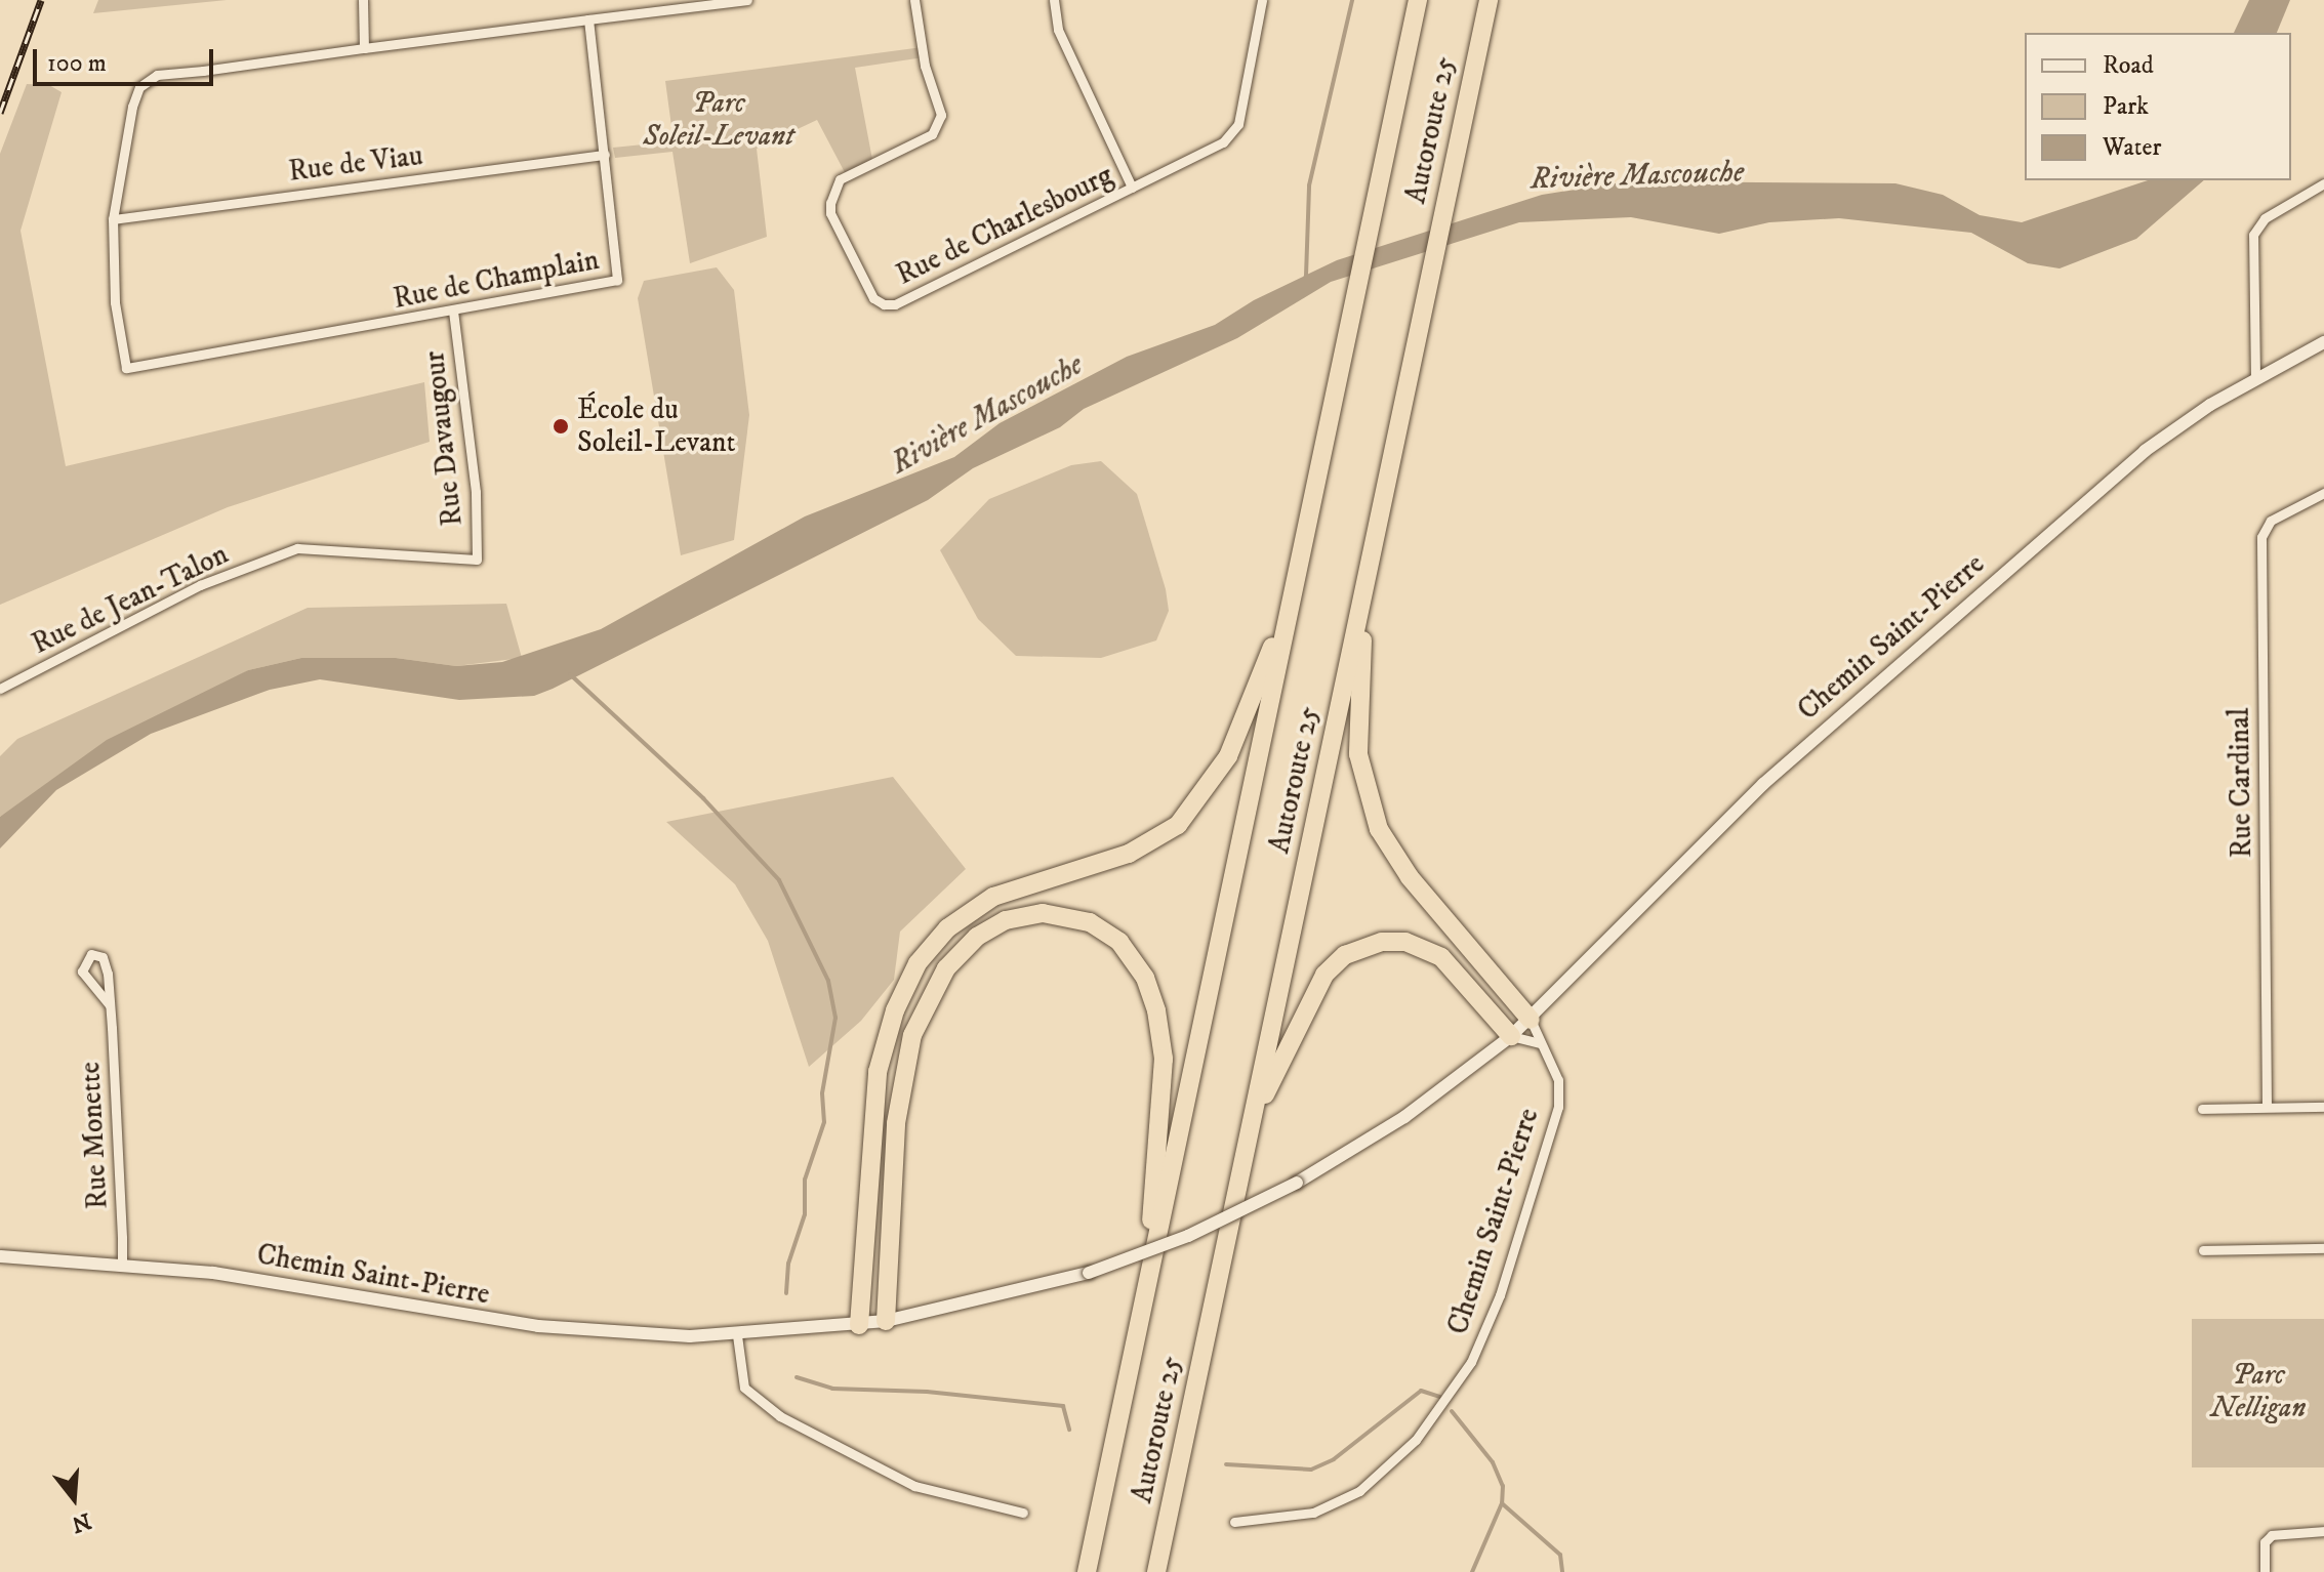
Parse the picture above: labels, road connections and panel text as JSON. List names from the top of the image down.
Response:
{
  "streets": {
    "highway": ["Autoroute 25"],
    "street": [
      "Rue de Viau",
      "Rue de Charlesbourg",
      "Rue de Champlain",
      "Rue Davaugour",
      "Rue de Jean-Talon",
      "Chemin Saint-Pierre",
      "Rue Cardinal",
      "Rue Monette"
    ]
  },
  "crossings": [
    ["Rue de Viau", "Rue de Champlain"],
    ["Rue de Champlain", "Rue Davaugour"],
    ["Rue Davaugour", "Rue de Jean-Talon"],
    ["Chemin Saint-Pierre", "Rue Monette"]
  ],
  "water": ["Rivière Mascouche"],
  "parks": ["Parc Soleil-Levant", "Parc Nelligan"],
  "places": ["École du Soleil-Levant"],
  "legend": ["Road", "Park", "Water"],
  "scale_bar": "100 m",
  "north": "bottom"
}
